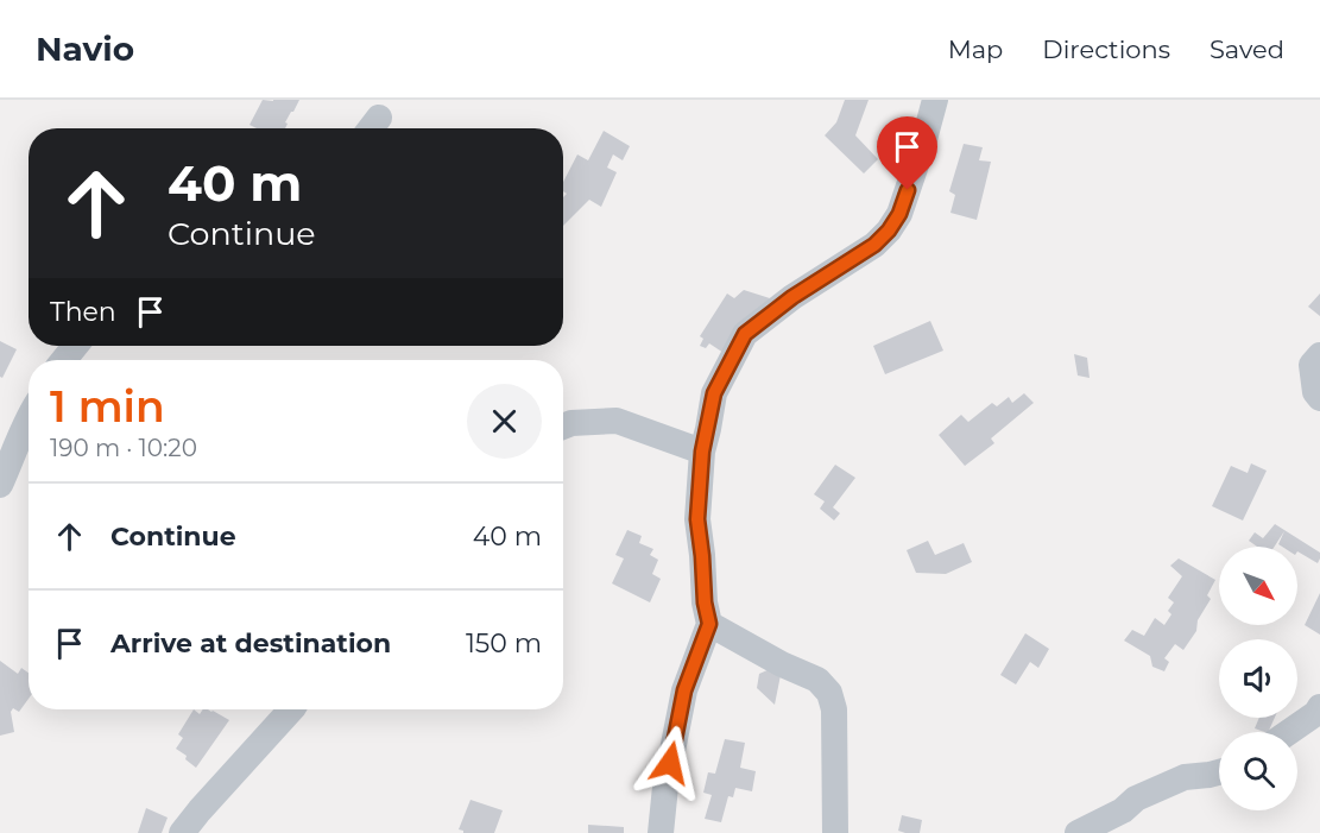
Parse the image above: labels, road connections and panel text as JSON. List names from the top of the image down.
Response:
{
  "north": "bottom right",
  "page": {
    "header": "Navio",
    "nav": ["Map", "Directions", "Saved"],
    "turn": ["40 m", "Continue"],
    "then": "Then",
    "heading": ["1 min", "190 m · 10:20"],
    "list": [
      {
        "name": "Continue",
        "value": "40 m"
      },
      {
        "name": "Arrive at destination",
        "value": "150 m"
      }
    ]
  }
}
